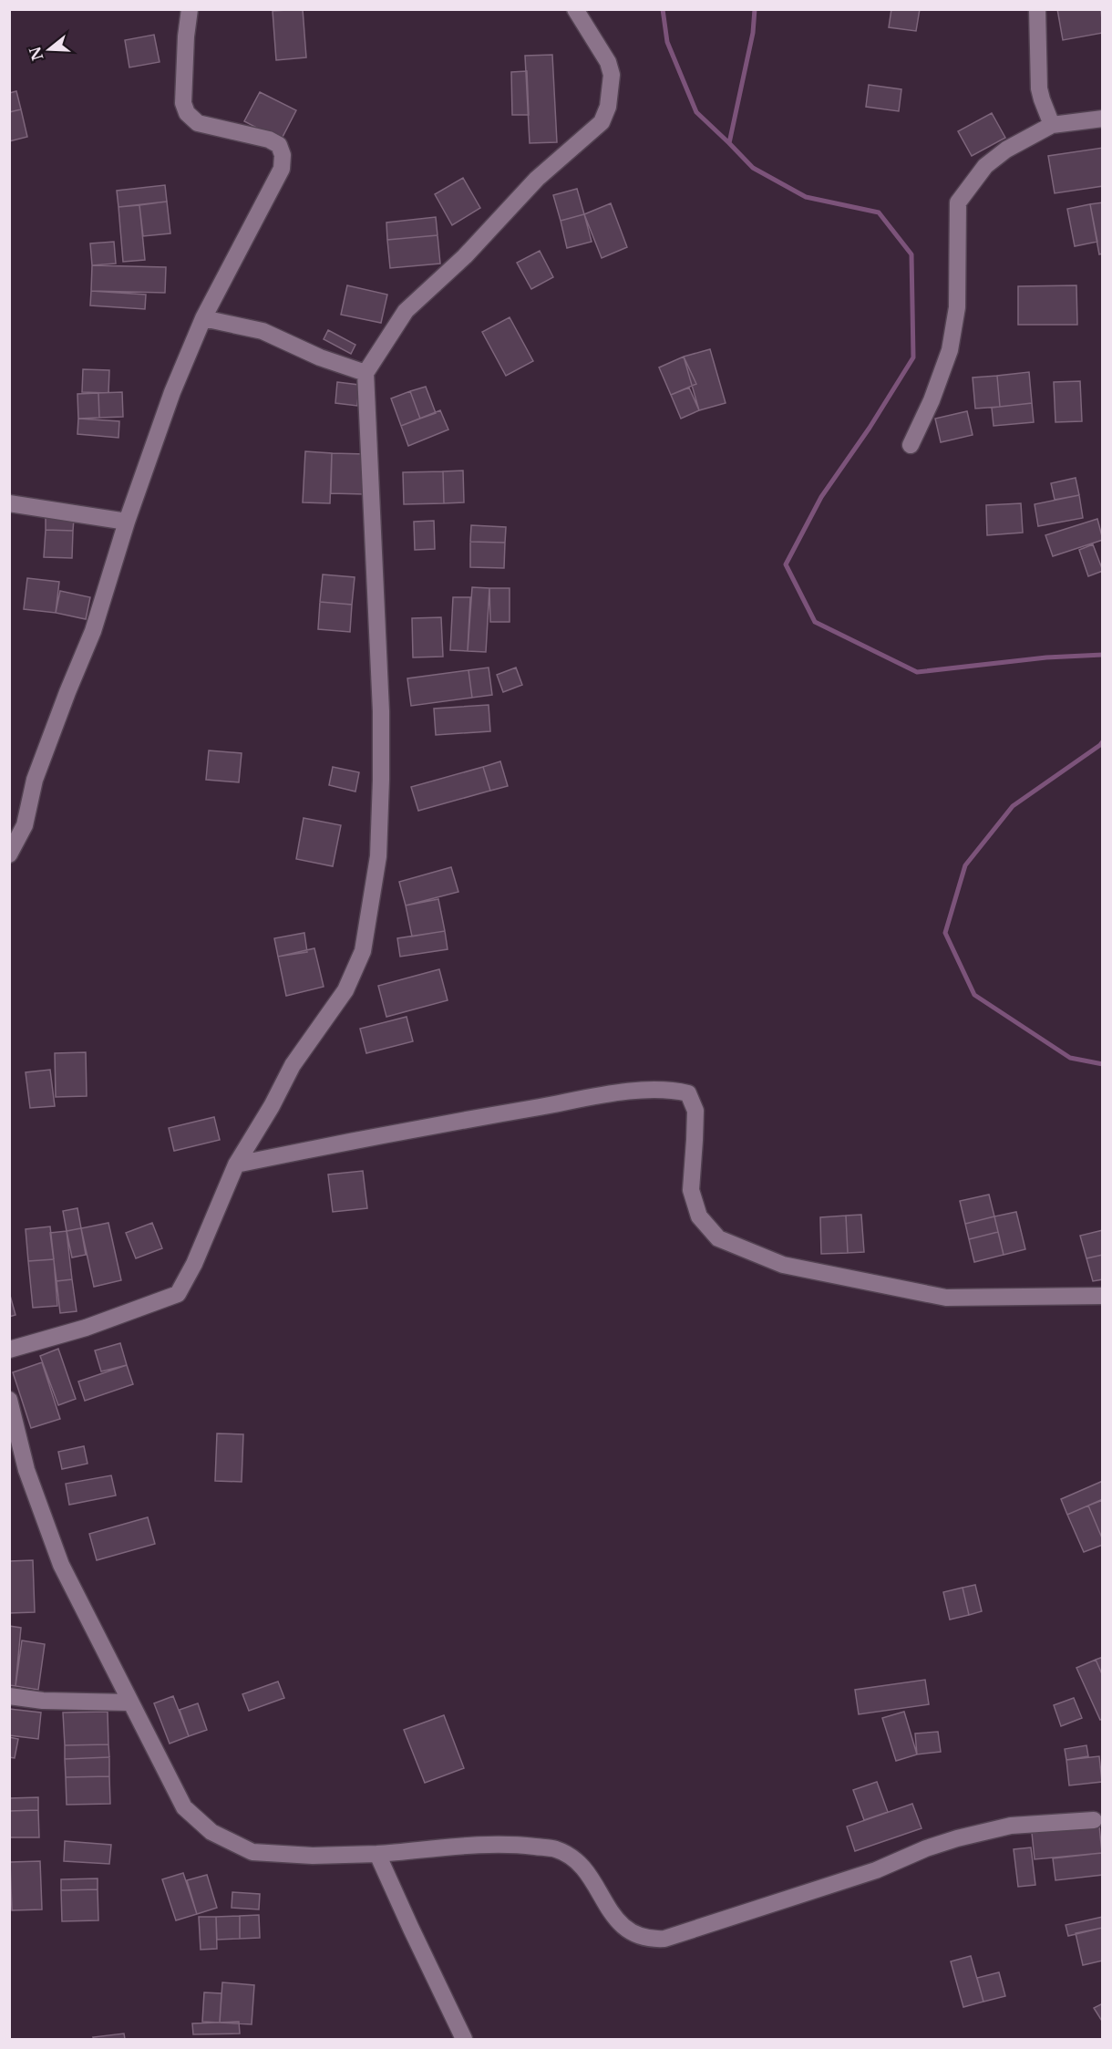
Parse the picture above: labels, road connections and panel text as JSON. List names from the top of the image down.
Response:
{
  "north": "left"
}
